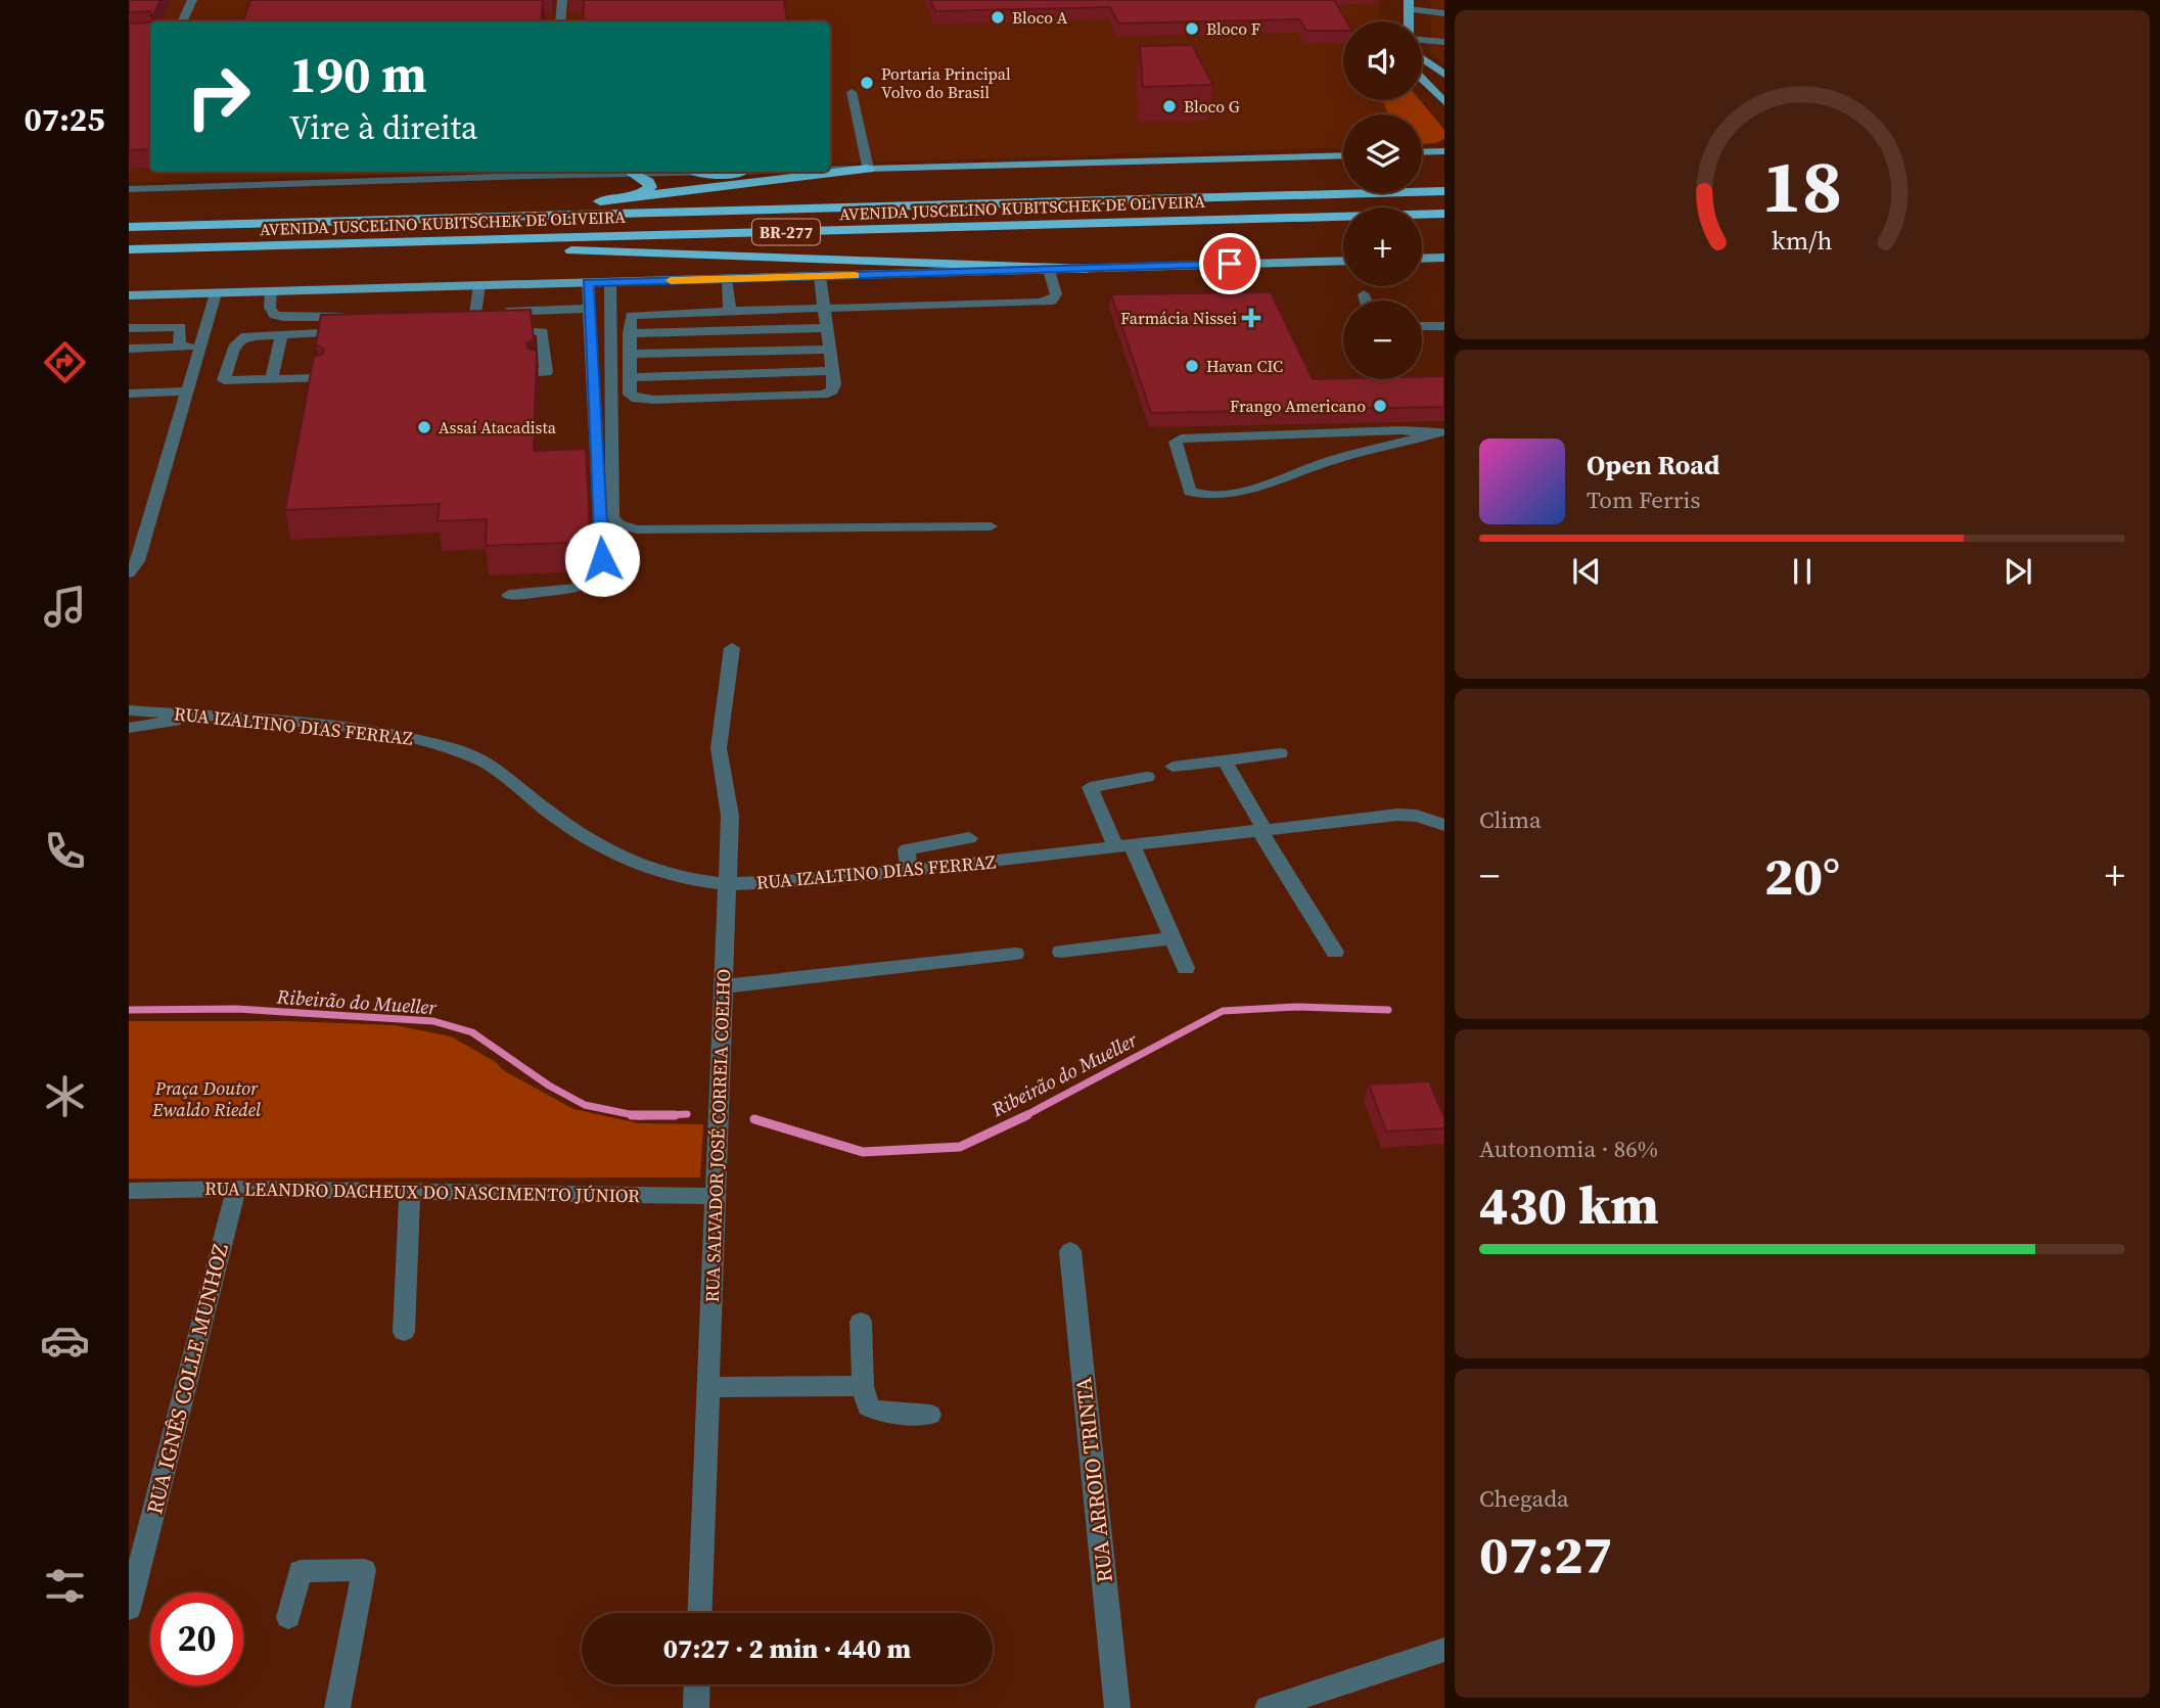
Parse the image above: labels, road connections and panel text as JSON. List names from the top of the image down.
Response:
{
  "streets": {
    "highway": ["AVENIDA JUSCELINO KUBITSCHEK DE OLIVEIRA", "BR-277"],
    "street": [
      "RUA IZALTINO DIAS FERRAZ",
      "RUA SALVADOR JOSÉ CORREIA COELHO",
      "RUA LEANDRO DACHEUX DO NASCIMENTO JÚNIOR",
      "RUA IGNÊS COLLE MUNHOZ",
      "RUA ARROIO TRINTA"
    ]
  },
  "crossings": [
    ["RUA IZALTINO DIAS FERRAZ", "RUA SALVADOR JOSÉ CORREIA COELHO"],
    ["RUA SALVADOR JOSÉ CORREIA COELHO", "RUA LEANDRO DACHEUX DO NASCIMENTO JÚNIOR"],
    ["RUA LEANDRO DACHEUX DO NASCIMENTO JÚNIOR", "RUA IGNÊS COLLE MUNHOZ"]
  ],
  "water": ["Ribeirão do Mueller"],
  "parks": ["Praça Doutor Ewaldo Riedel"],
  "places": {
    "other": [
      "Bloco A",
      "Bloco F",
      "Portaria Principal Volvo do Brasil",
      "Bloco G",
      "Havan CIC",
      "Frango Americano",
      "Assaí Atacadista"
    ],
    "health": ["Farmácia Nissei"]
  },
  "page": {
    "tabs": "07:25",
    "map_buttons": ["+", "−"],
    "turn": ["190 m", "Vire à direita"],
    "song": ["Open Road", "Tom Ferris"],
    "tile": [
      "Clima",
      ["Autonomia · 86%", "430 km"],
      ["Chegada", "07:27"]
    ],
    "heat": ["−", "20°", "+"],
    "limit": "20",
    "trip": "07:27 · 2 min · 440 m",
    "gauge": ["18", "km/h"]
  }
}
